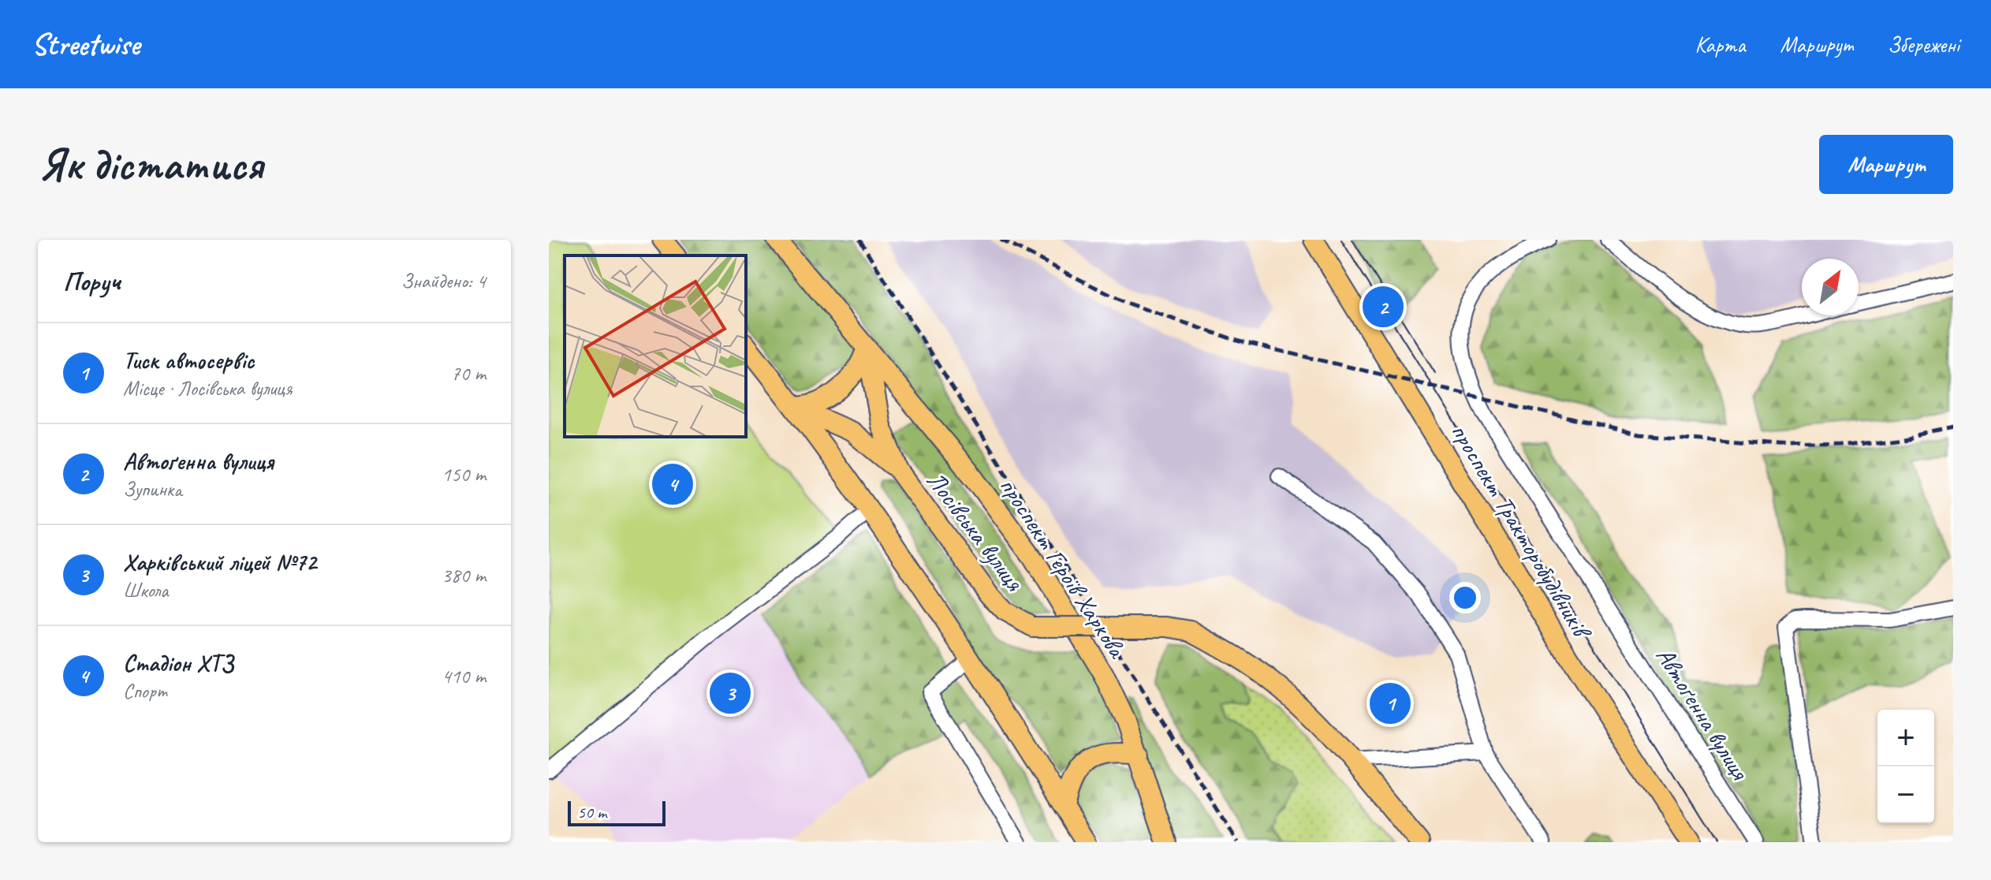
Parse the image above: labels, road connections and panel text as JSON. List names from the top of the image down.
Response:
{
  "streets": {
    "main road": ["проспект Тракторобудівників", "Лосівська вулиця", "проспект Героїв Харкова"],
    "street": ["Автоґенна вулиця"]
  },
  "scale_bar": "50 m",
  "north": "top right",
  "page": {
    "header": "Streetwise",
    "nav": ["Карта", "Маршрут", "Збережені"],
    "buttons": "Маршрут",
    "title": "Як дістатися",
    "heading": ["Поруч", "Знайдено: 4"],
    "pins": [
      "2",
      "4",
      "3",
      "1"
    ],
    "list": [
      {
        "mark": "1",
        "name": "Тиск автосервіс",
        "note": "Місце · Лосівська вулиця",
        "value": "70 m"
      },
      {
        "mark": "2",
        "name": "Автоґенна вулиця",
        "note": "Зупинка",
        "value": "150 m"
      },
      {
        "mark": "3",
        "name": "Харківський ліцей №72",
        "note": "Школа",
        "value": "380 m"
      },
      {
        "mark": "4",
        "name": "Стадіон ХТЗ",
        "note": "Спорт",
        "value": "410 m"
      }
    ],
    "map_buttons": ["+", "−"],
    "scale": "50 m"
  }
}
